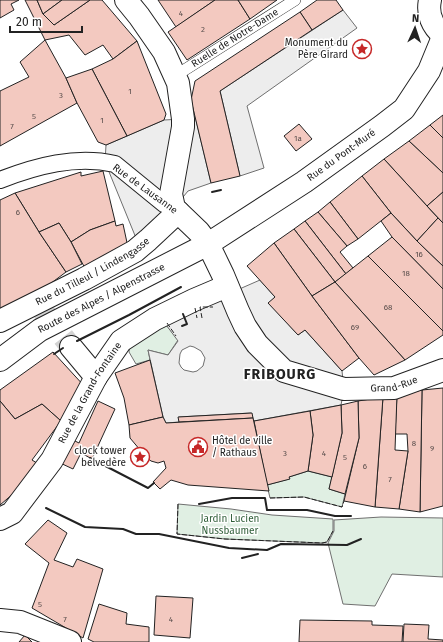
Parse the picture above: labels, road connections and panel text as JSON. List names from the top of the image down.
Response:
{
  "streets": {
    "street": [
      "Rue du Pont-Muré",
      "Rue de Lausanne",
      "Rue du Tilleul / Lindengasse",
      "Route des Alpes / Alpenstrasse",
      "Grand-Rue",
      "Rue de la Grand-Fontaine"
    ],
    "lane": ["Ruelle de Notre-Dame"]
  },
  "crossings": [
    ["Rue du Pont-Muré", "Rue de Lausanne"],
    ["Rue du Pont-Muré", "Route des Alpes / Alpenstrasse"],
    ["Rue de Lausanne", "Rue du Tilleul / Lindengasse"],
    ["Rue de Lausanne", "Route des Alpes / Alpenstrasse"],
    ["Rue de Lausanne", "Grand-Rue"],
    ["Rue de Lausanne", "Rue de la Grand-Fontaine"],
    ["Grand-Rue", "Rue de la Grand-Fontaine"]
  ],
  "districts": ["FRIBOURG"],
  "parks": ["Jardin Lucien Nussbaumer"],
  "places": {
    "place": ["Monument du Père Girard", "clock tower belvedère"],
    "public building": ["Hôtel de ville / Rathaus"]
  },
  "house_numbers": [
    "4",
    "2",
    "1",
    "3",
    "5",
    "1",
    "7",
    "1a",
    "6",
    "16",
    "18",
    "68",
    "69",
    "8",
    "9",
    "3",
    "4",
    "5",
    "6",
    "7",
    "5",
    "7",
    "4"
  ],
  "scale_bar": "20 m",
  "north": "top"
}
